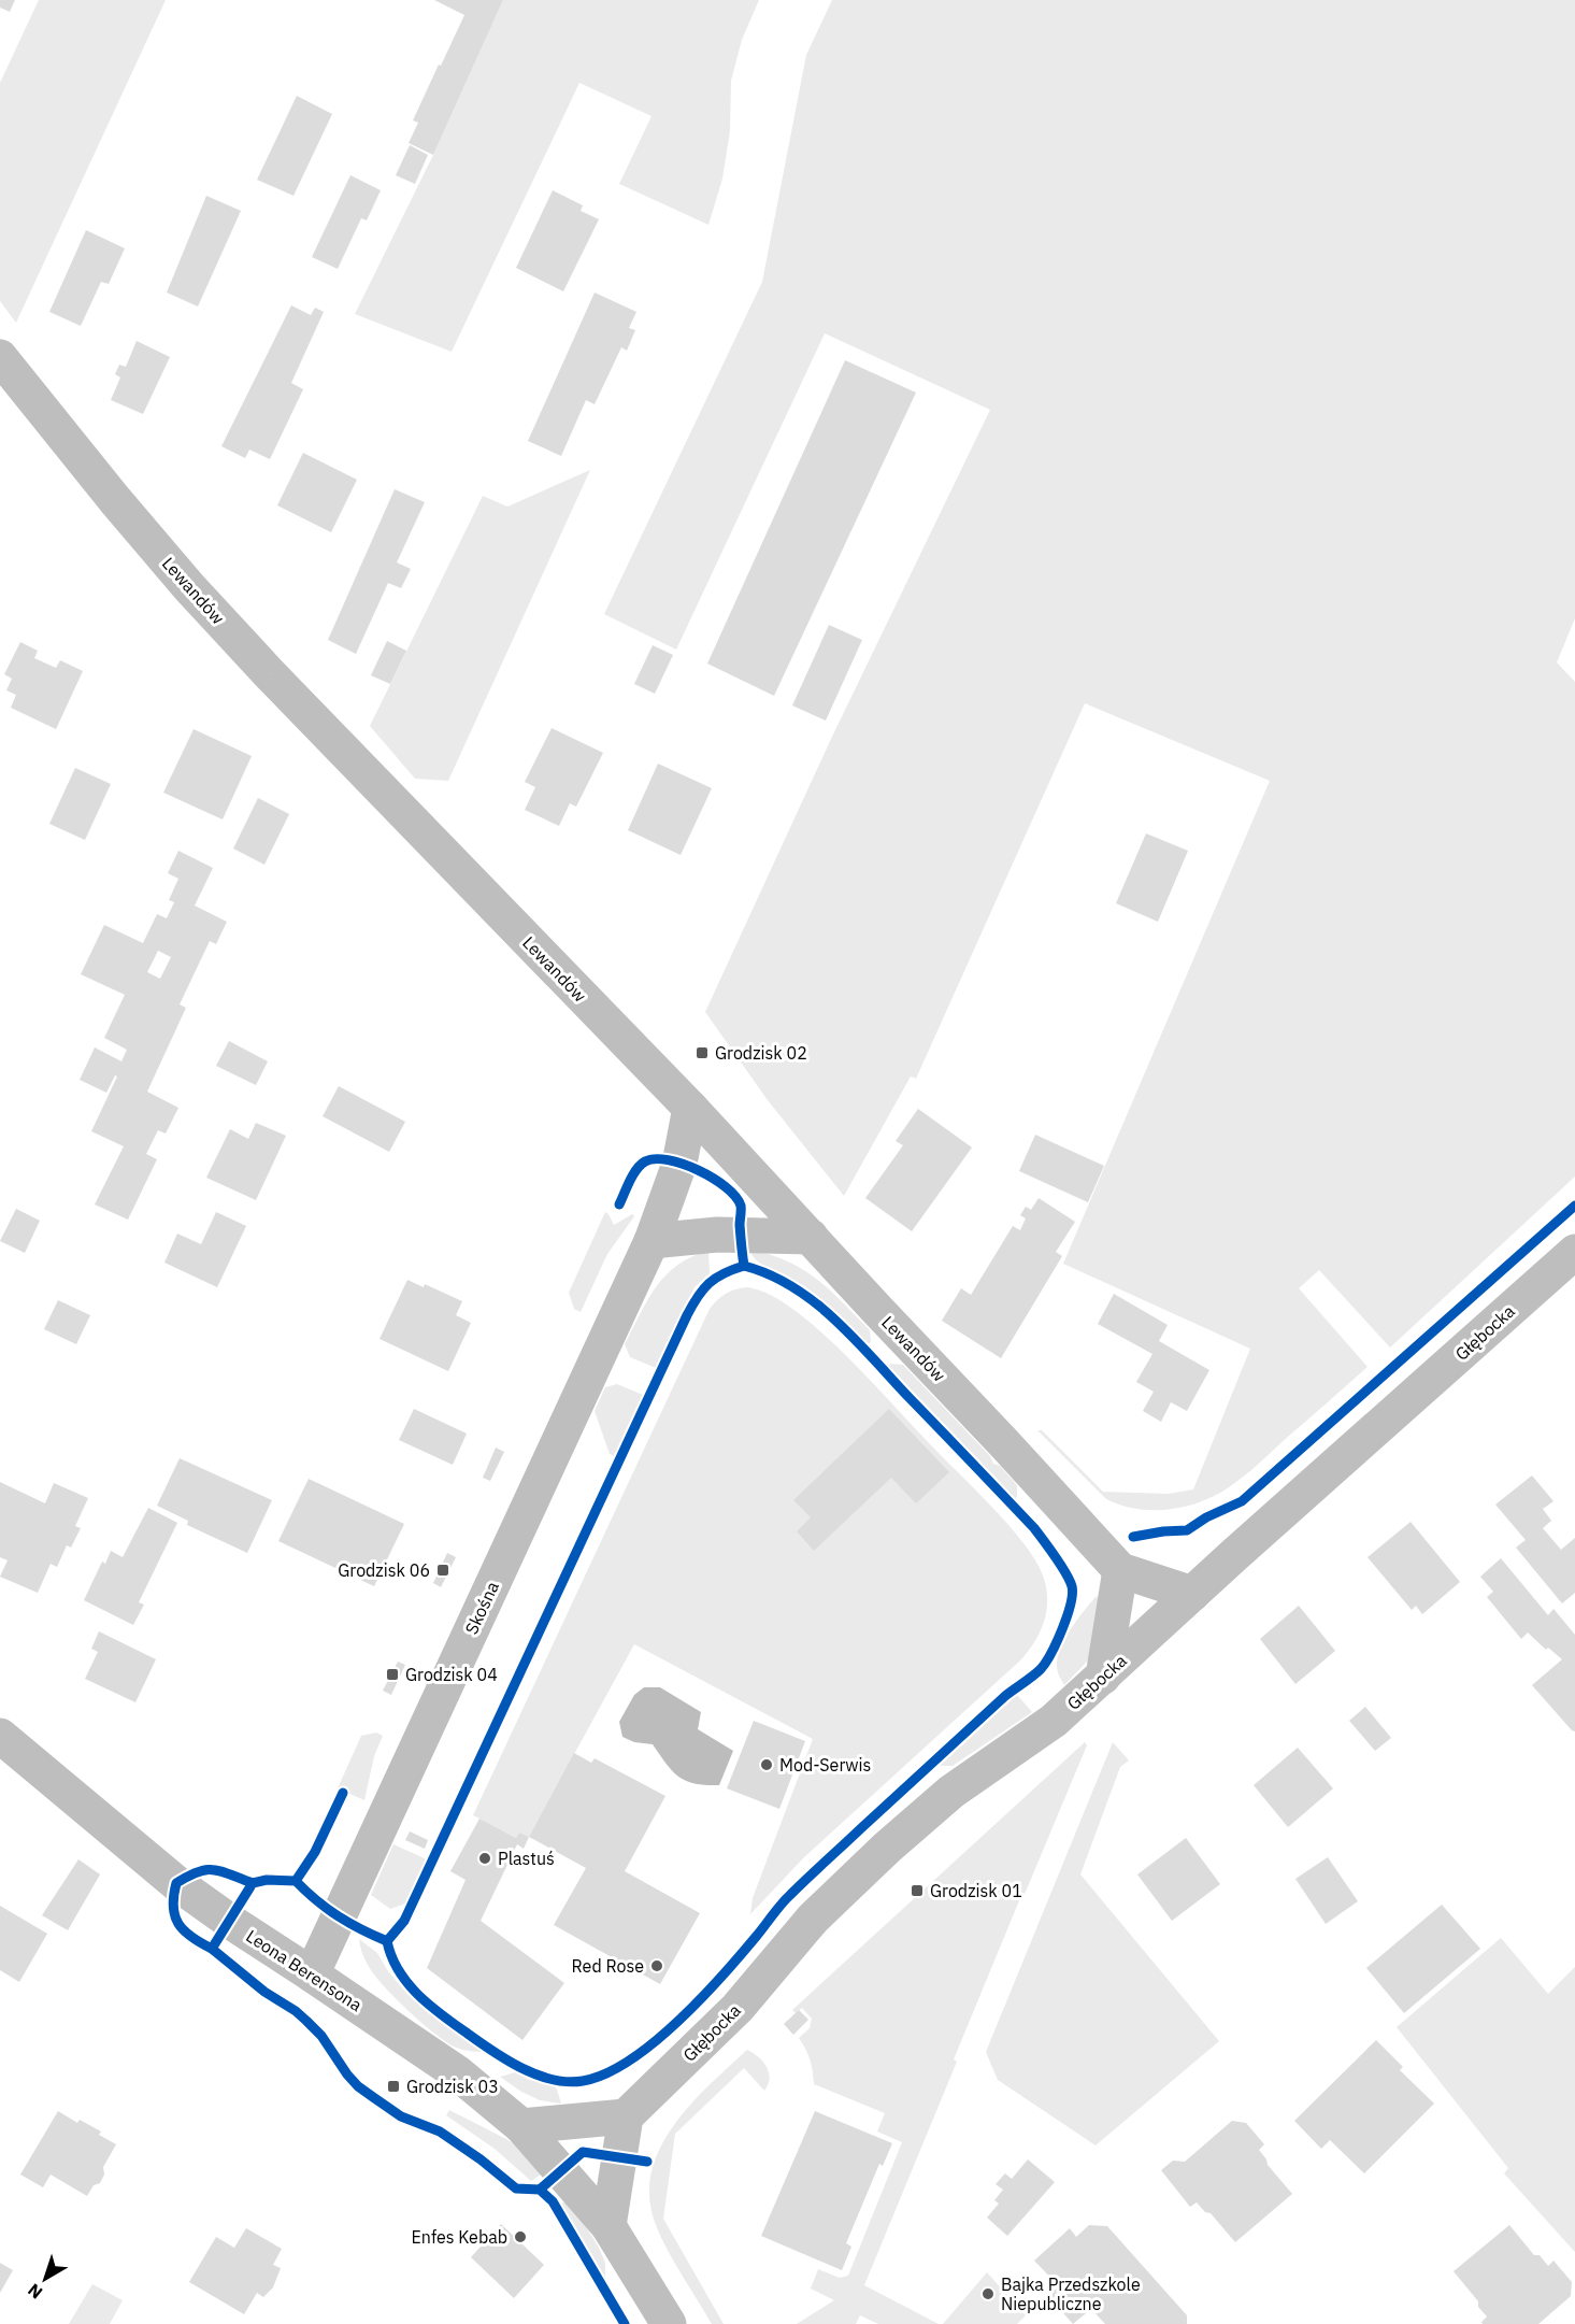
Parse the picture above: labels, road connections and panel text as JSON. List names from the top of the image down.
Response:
{
  "streets": {
    "street": [
      "Lewandów",
      "Głębocka",
      "Skośna",
      "Leona Berensona"
    ]
  },
  "crossings": [
    ["Lewandów", "Głębocka"],
    ["Lewandów", "Skośna"],
    ["Skośna", "Leona Berensona"]
  ],
  "places": {
    "transit": [
      "Grodzisk 02",
      "Grodzisk 06",
      "Grodzisk 04",
      "Grodzisk 01",
      "Grodzisk 03"
    ],
    "other": [
      "Mod-Serwis",
      "Plastuś",
      "Red Rose",
      "Enfes Kebab",
      "Bajka Przedszkole Niepubliczne"
    ]
  },
  "north": "bottom left"
}
